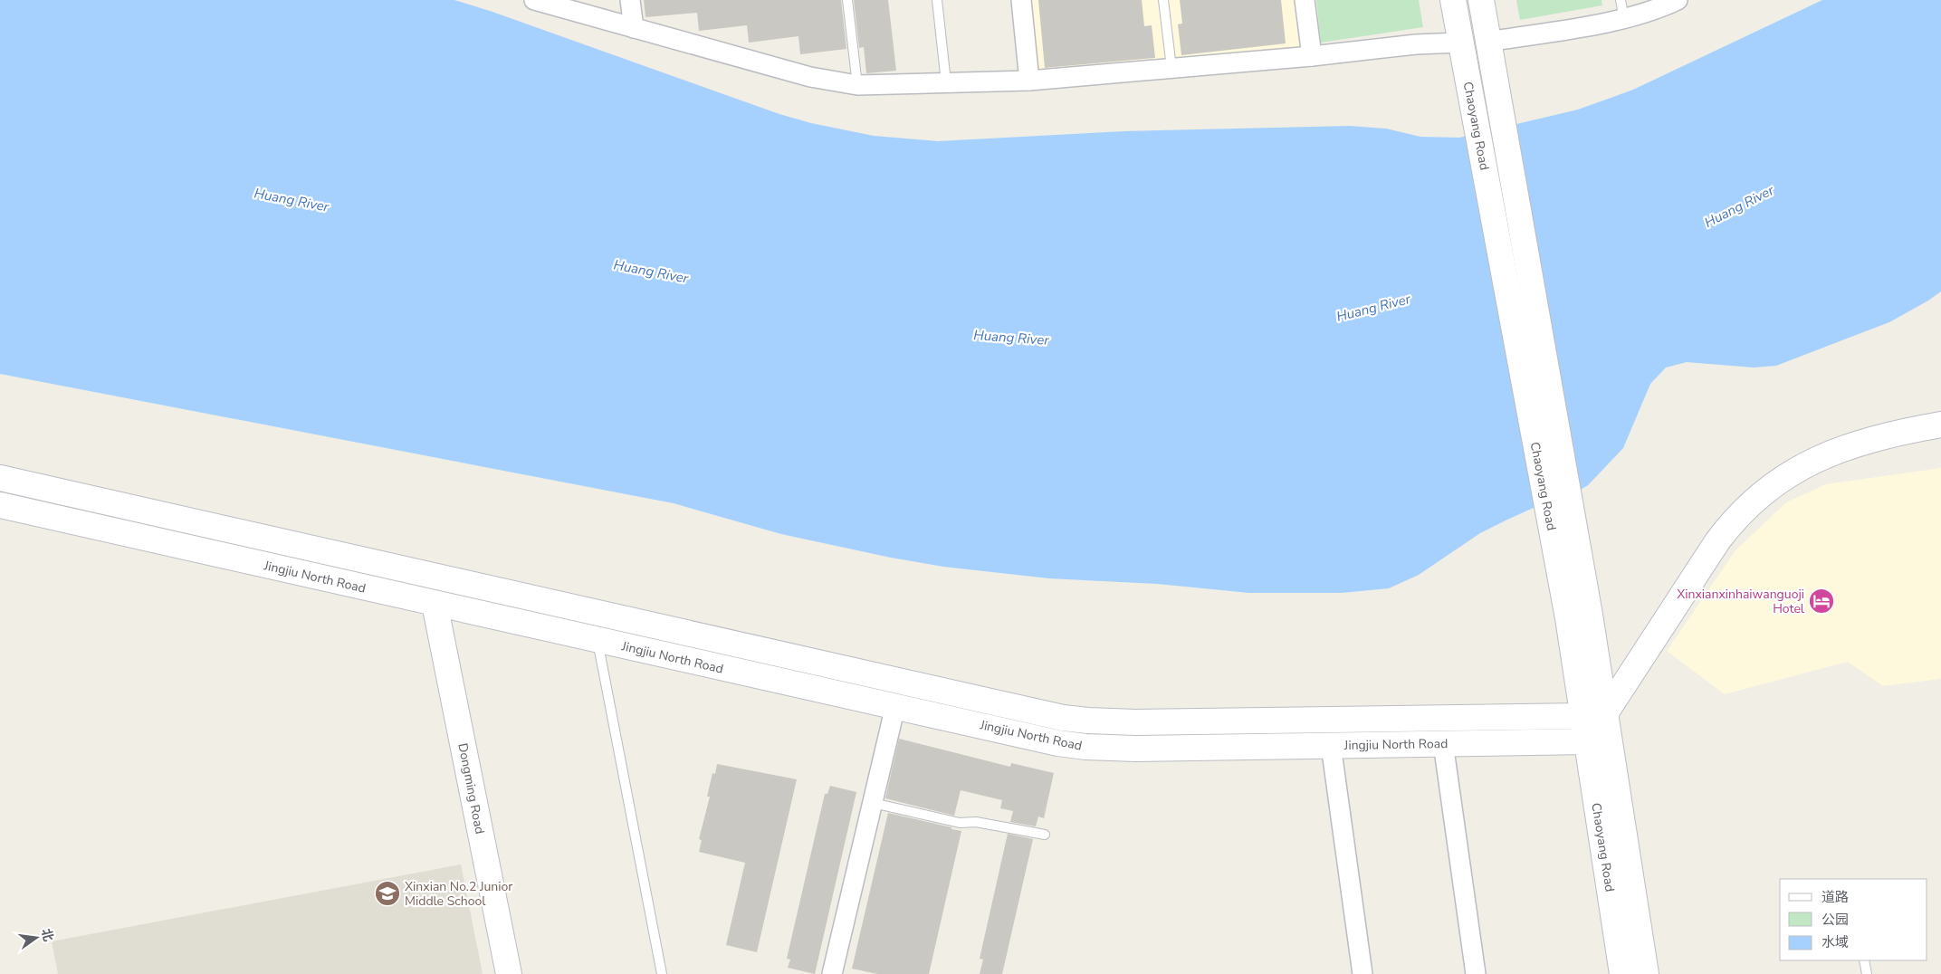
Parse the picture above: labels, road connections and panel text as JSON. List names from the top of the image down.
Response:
{
  "streets": {
    "main road": ["Chaoyang Road", "Jingjiu North Road", "Dongming Road"]
  },
  "crossings": [
    ["Chaoyang Road", "Jingjiu North Road"],
    ["Jingjiu North Road", "Dongming Road"]
  ],
  "water": ["Huang River"],
  "places": {
    "hotel": ["Xinxianxinhaiwanguoji Hotel"],
    "school or university": ["Xinxian No.2 Junior Middle School"]
  },
  "legend": ["道路", "公园", "水域"],
  "north": "right"
}
